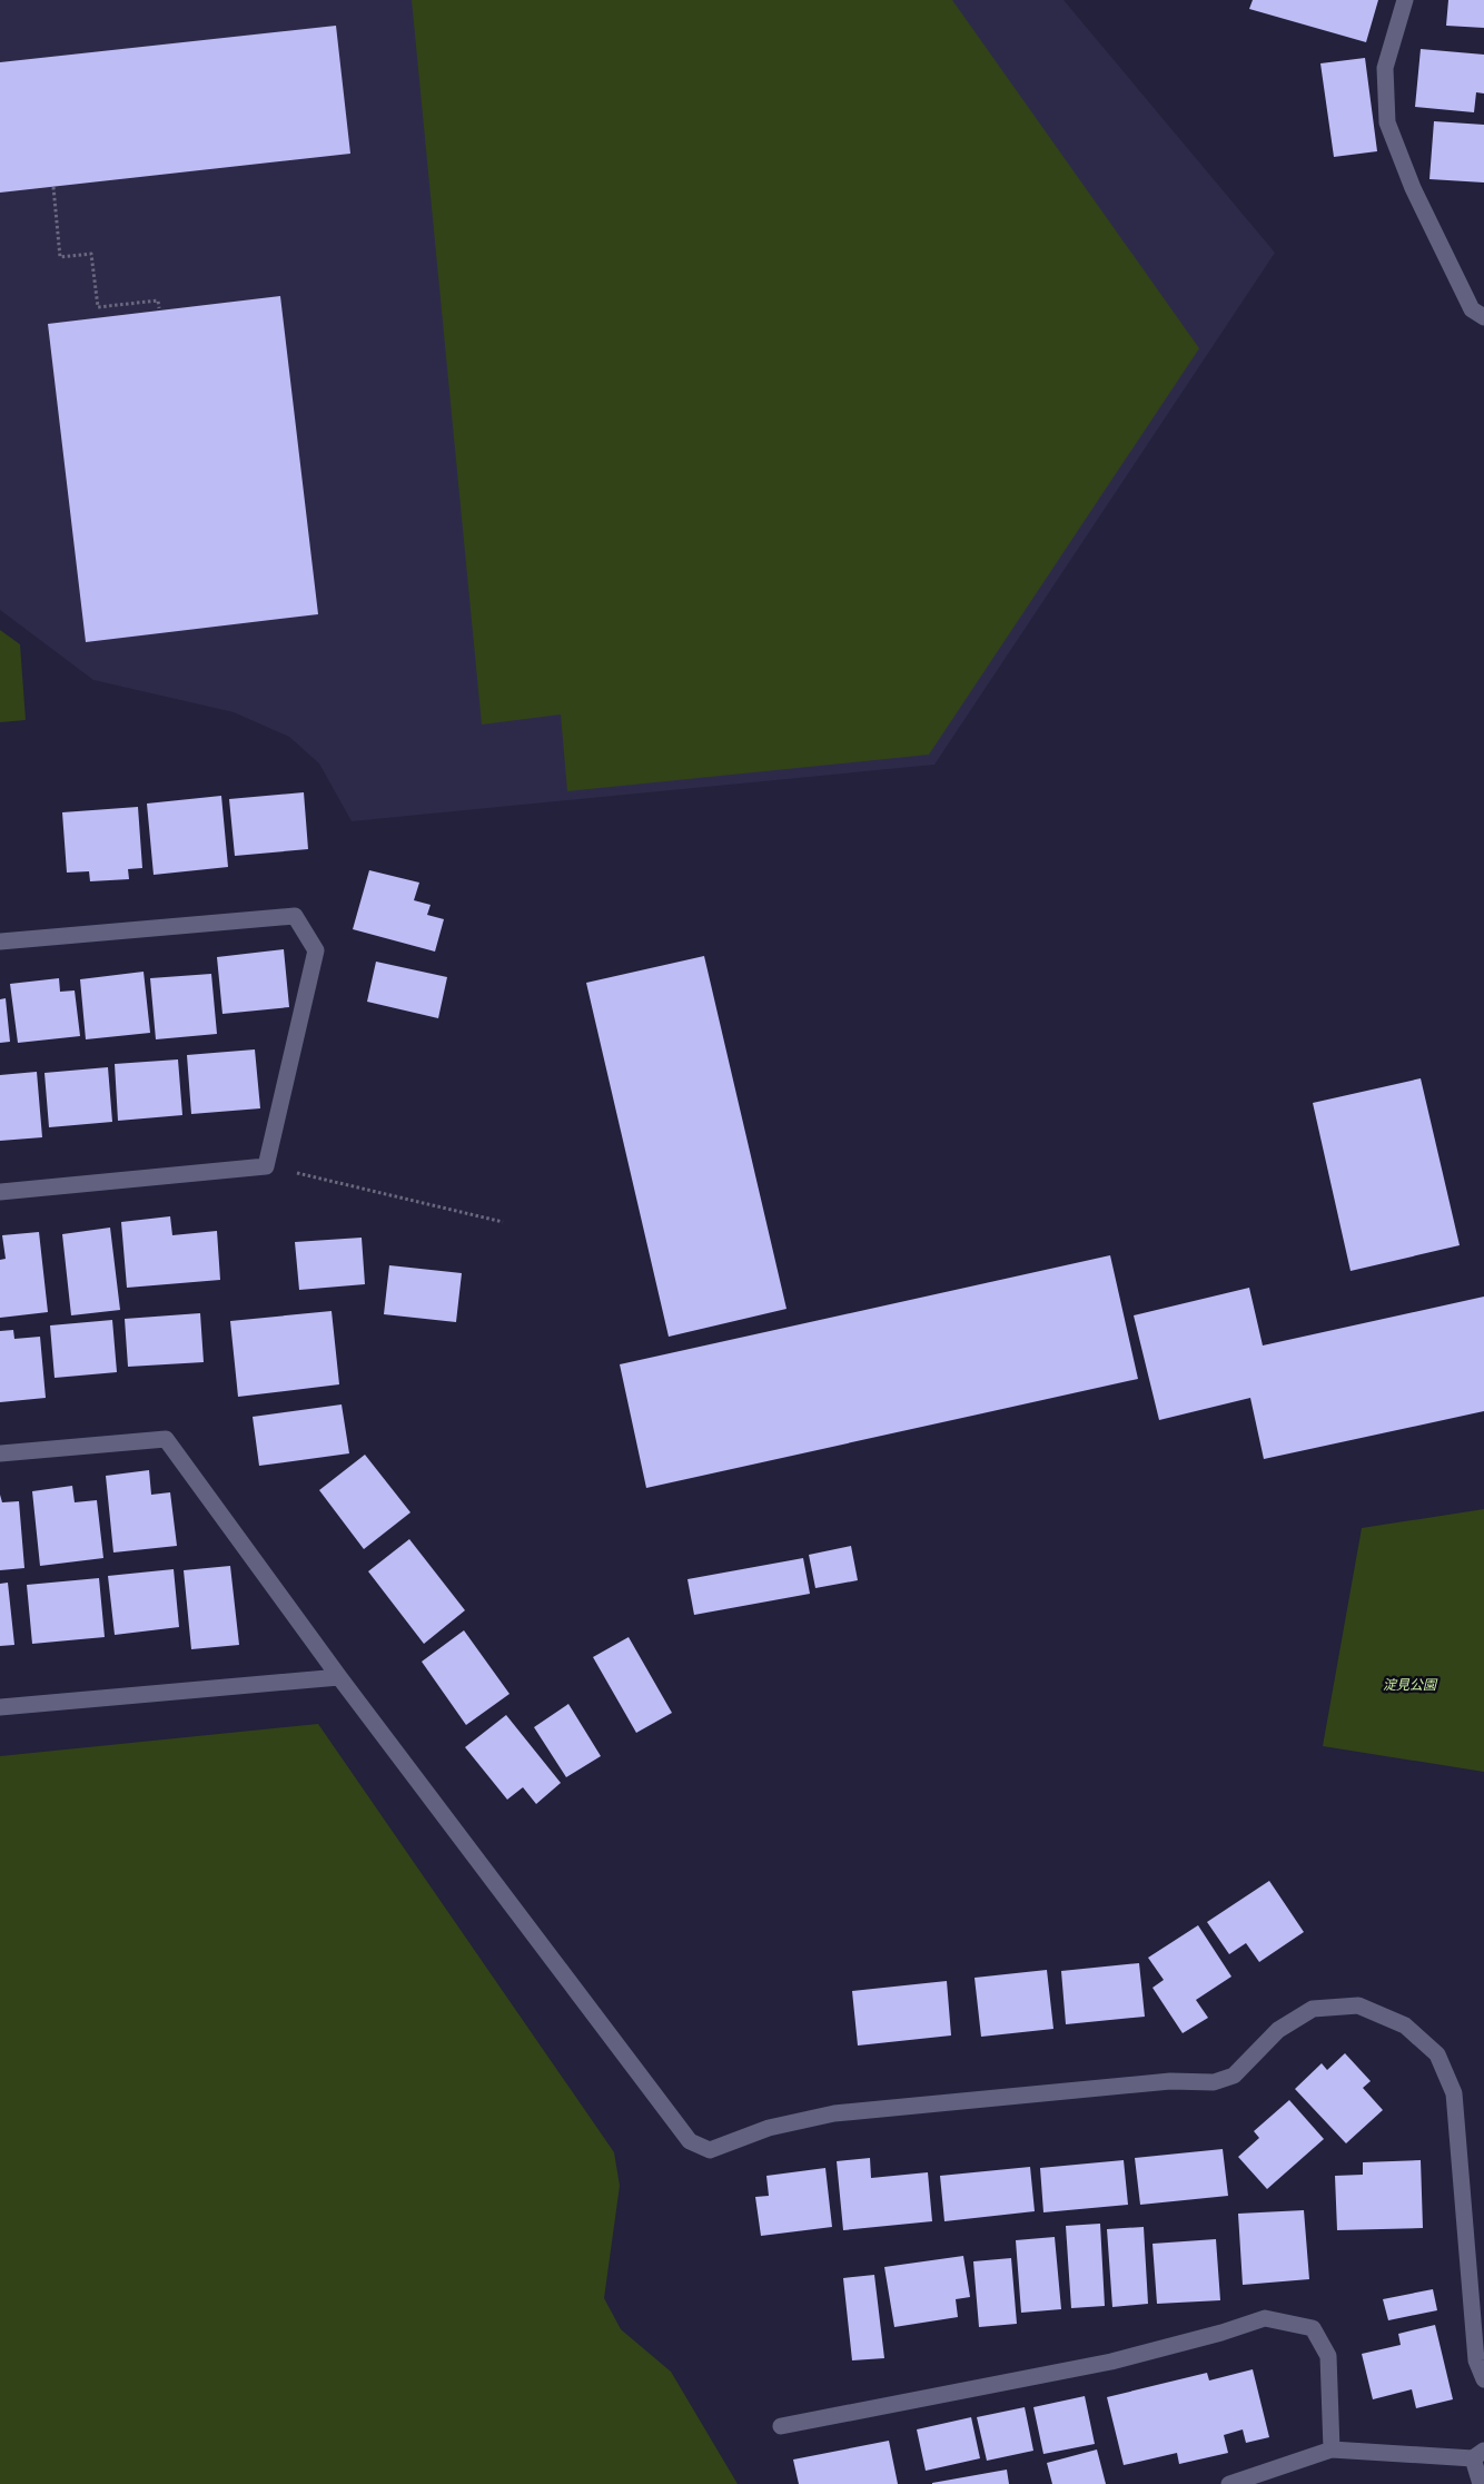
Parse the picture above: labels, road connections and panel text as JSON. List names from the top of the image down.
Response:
{
  "parks": ["淀見公園"]
}
